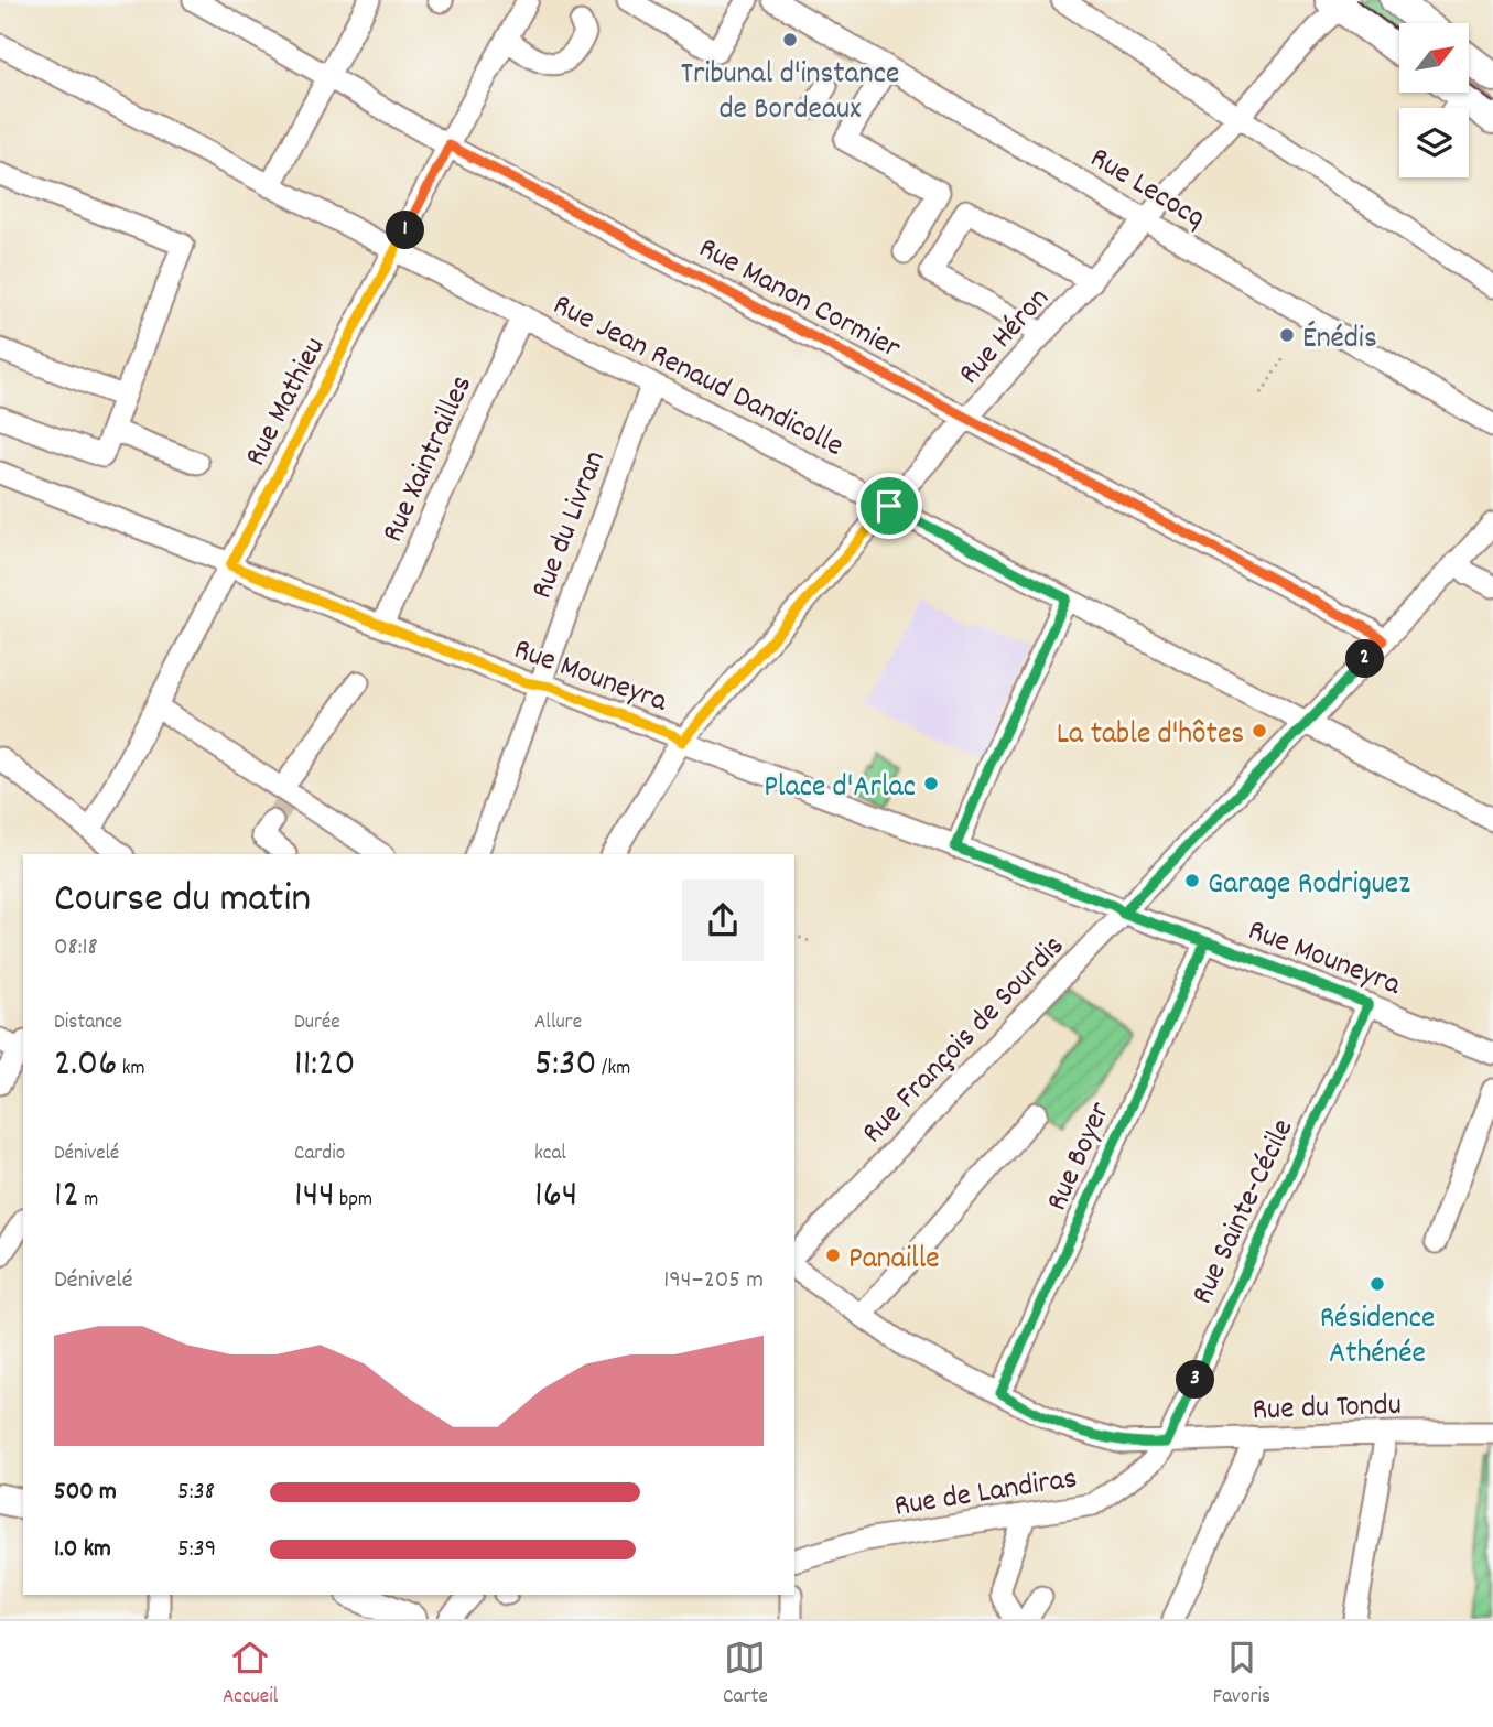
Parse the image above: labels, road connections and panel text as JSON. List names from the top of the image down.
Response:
{
  "streets": {
    "street": [
      "Rue Lecocq",
      "Rue Manon Cormier",
      "Rue Héron",
      "Rue Jean Renaud Dandicolle",
      "Rue Mathieu",
      "Rue Xaintrailles",
      "Rue du Livran",
      "Rue Mouneyra",
      "Rue François de Sourdis",
      "Rue Boyer",
      "Rue Sainte-Cécile",
      "Rue du Tondu",
      "Rue de Landiras"
    ]
  },
  "crossings": [
    ["Rue Lecocq", "Rue Héron"],
    ["Rue Manon Cormier", "Rue Héron"],
    ["Rue Manon Cormier", "Rue Mathieu"],
    ["Rue Manon Cormier", "Rue François de Sourdis"],
    ["Rue Héron", "Rue Jean Renaud Dandicolle"],
    ["Rue Héron", "Rue Mouneyra"],
    ["Rue Jean Renaud Dandicolle", "Rue Mathieu"],
    ["Rue Jean Renaud Dandicolle", "Rue Xaintrailles"],
    ["Rue Jean Renaud Dandicolle", "Rue du Livran"],
    ["Rue Jean Renaud Dandicolle", "Rue François de Sourdis"],
    ["Rue Mathieu", "Rue Mouneyra"],
    ["Rue Xaintrailles", "Rue Mouneyra"],
    ["Rue du Livran", "Rue Mouneyra"],
    ["Rue Mouneyra", "Rue François de Sourdis"],
    ["Rue Mouneyra", "Rue Boyer"],
    ["Rue Mouneyra", "Rue Sainte-Cécile"],
    ["Rue Boyer", "Rue du Tondu"],
    ["Rue Sainte-Cécile", "Rue du Tondu"],
    ["Rue Sainte-Cécile", "Rue de Landiras"],
    ["Rue du Tondu", "Rue de Landiras"]
  ],
  "places": [
    "Tribunal d'instance de Bordeaux",
    "Énédis",
    "La table d'hôtes",
    "Place d'Arlac",
    "Garage Rodriguez",
    "Panaille",
    "Résidence Athénée"
  ],
  "north": "top right",
  "page": {
    "pins": ["1", "2", "3"],
    "heading": ["Course du matin", "08:18"],
    "stats": [
      ["Distance", "2.06 km"],
      ["Durée", "11:20"],
      ["Allure", "5:30 /km"],
      ["Dénivelé", "12 m"],
      ["Cardio", "144 bpm"],
      ["kcal", "164"]
    ],
    "chart": ["Dénivelé", "194–205 m"],
    "list": [
      {
        "name": "500 m",
        "note": "5:38"
      },
      {
        "name": "1.0 km",
        "note": "5:39"
      }
    ],
    "tabs": ["Accueil", "Carte", "Favoris"]
  }
}
